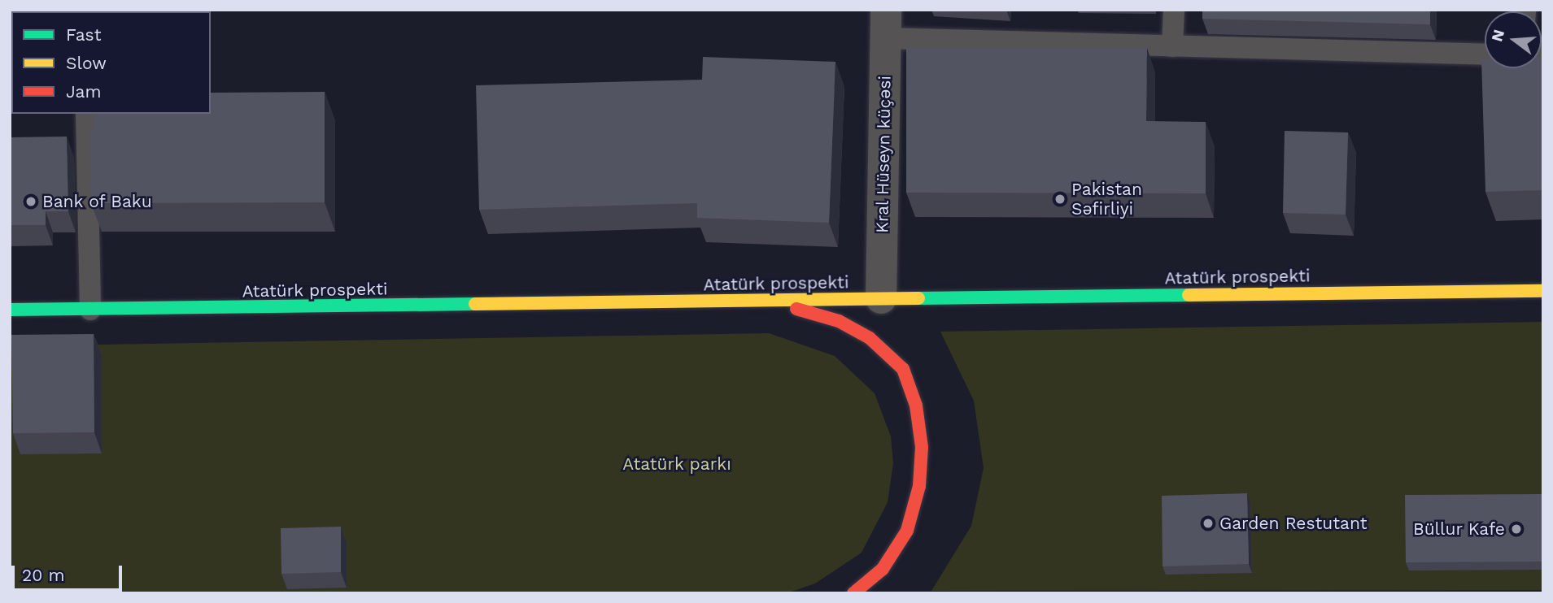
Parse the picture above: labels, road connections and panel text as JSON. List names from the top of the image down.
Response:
{
  "streets": {
    "main road": ["Atatürk prospekti"],
    "street": ["Kral Hüseyn küçəsi"]
  },
  "crossings": [
    ["Kral Hüseyn küçəsi", "Atatürk prospekti"]
  ],
  "parks": ["Atatürk parkı"],
  "places": [
    "Pakistan Səfirliyi",
    "Bank of Baku",
    "Garden Restutant",
    "Büllur Kafe"
  ],
  "legend": ["Fast", "Slow", "Jam"],
  "scale_bar": "20 m",
  "north": "left"
}
